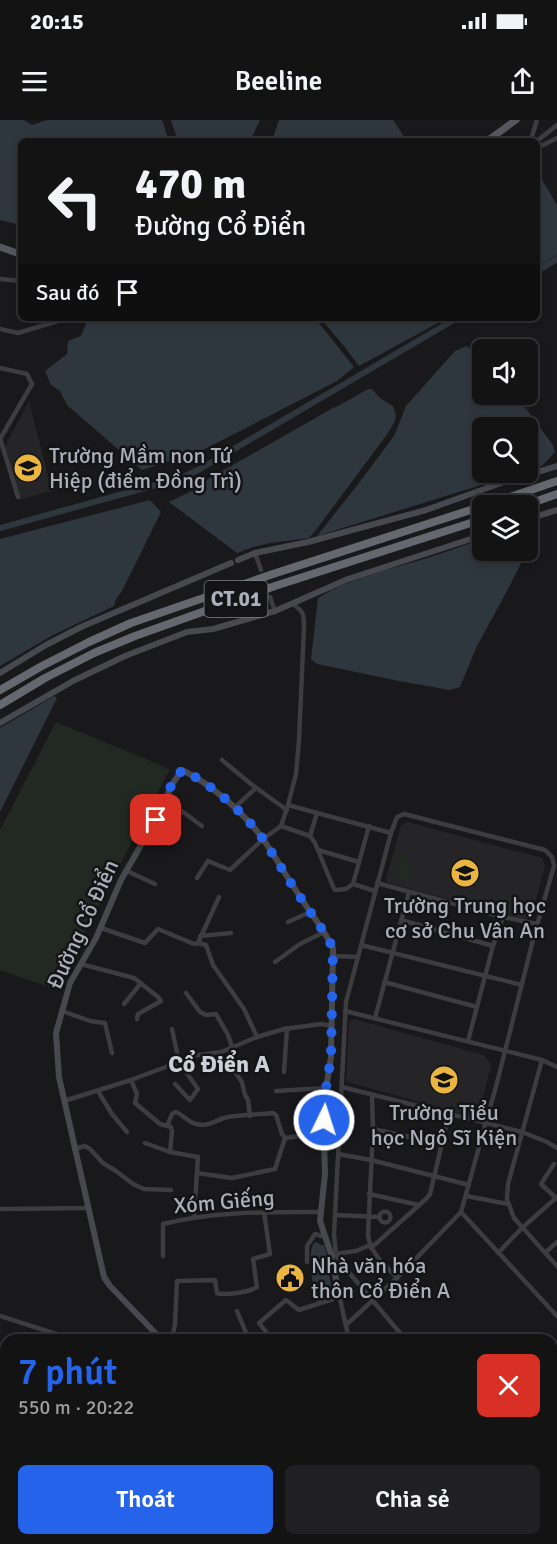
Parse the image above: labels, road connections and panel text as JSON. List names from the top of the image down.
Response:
{
  "streets": {
    "highway": ["CT.01"],
    "street": ["Đường Cổ Điển", "Xóm Giếng"]
  },
  "crossings": [
    ["Đường Cổ Điển", "Xóm Giếng"]
  ],
  "districts": ["Cổ Điển A"],
  "places": {
    "school or university": ["Trường Mầm non Tứ Hiệp (điểm Đồng Trì)", "Trường Trung học cơ sở Chu Vân An", "Trường Tiểu học Ngô Sĩ Kiện"],
    "public building": ["Nhà văn hóa thôn Cổ Điển A"]
  },
  "page": {
    "status": "20:15",
    "header": "Beeline",
    "turn": ["470 m", "Đường Cổ Điển"],
    "then": "Sau đó",
    "heading": ["7 phút", "550 m · 20:22"],
    "buttons": ["Thoát", "Chia sẻ"]
  }
}
